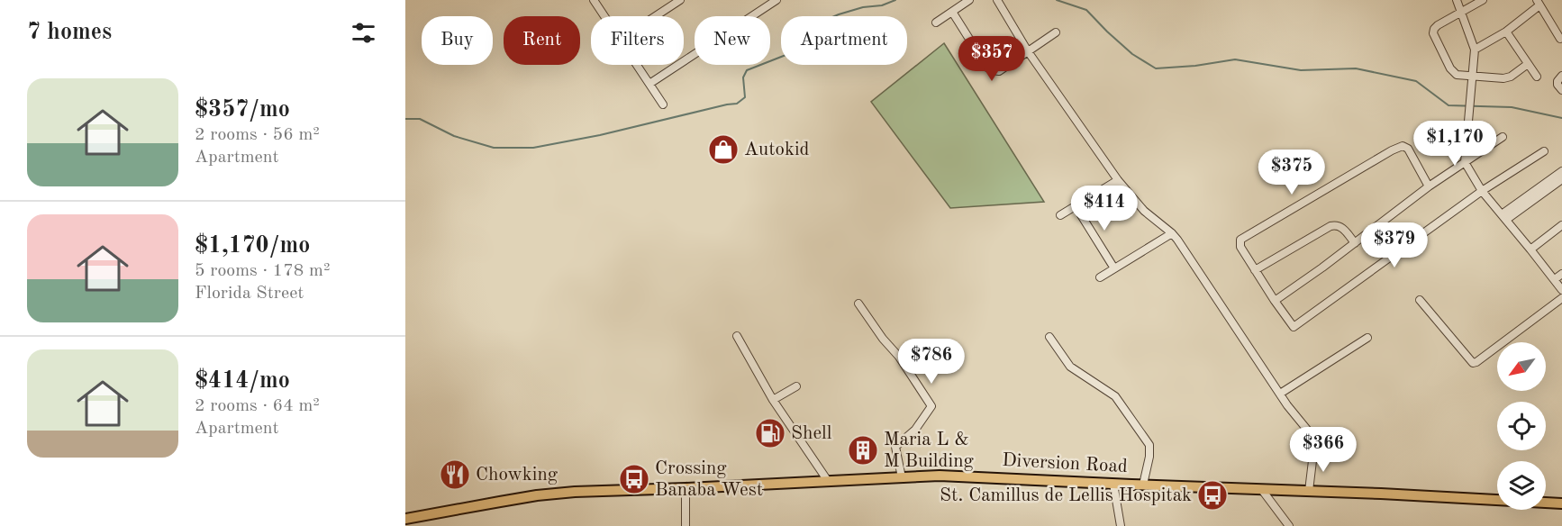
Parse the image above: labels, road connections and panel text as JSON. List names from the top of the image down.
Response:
{
  "streets": {
    "highway": ["Diversion Road"]
  },
  "places": {
    "shop": ["Autokid"],
    "fuel station": ["Shell"],
    "building": ["Maria L & M Building"],
    "restaurant": ["Chowking"],
    "bus stop": ["Crossing Banaba West", "St. Camillus de Lellis Hospitak"]
  },
  "north": "bottom left",
  "page": {
    "heading": "7 homes",
    "chip": [
      "Buy",
      "Rent",
      "Filters",
      "New",
      "Apartment"
    ],
    "price": [
      "$357",
      "$1,170",
      "$375",
      "$414",
      "$379",
      "$786",
      "$366"
    ],
    "list": [
      {
        "name": "$357/mo",
        "note": "2 rooms · 56 m² · Apartment"
      },
      {
        "name": "$1,170/mo",
        "note": "5 rooms · 178 m² · Florida Street"
      },
      {
        "name": "$414/mo",
        "note": "2 rooms · 64 m² · Apartment"
      }
    ]
  }
}
